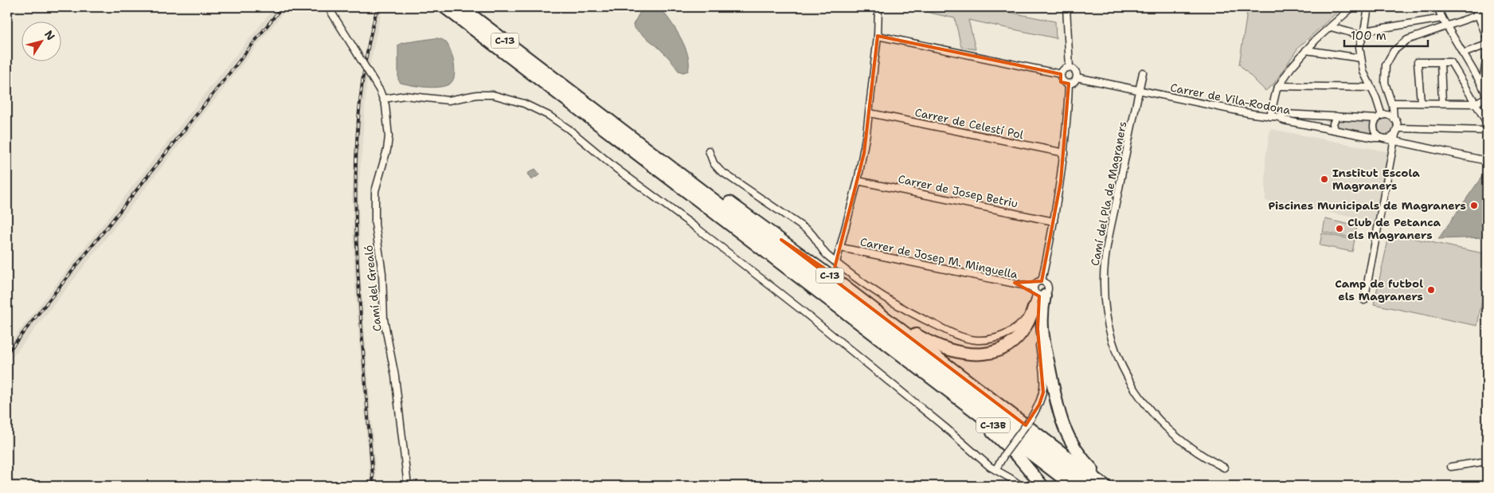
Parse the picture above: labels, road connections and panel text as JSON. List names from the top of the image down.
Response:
{
  "streets": {
    "highway": ["C-13", "C-13B"],
    "street": [
      "Carrer de Vila-Rodona",
      "Carrer de Celestí Pol",
      "Carrer de Josep Betriu",
      "Camí del Pla de Magraners",
      "Carrer de Josep M. Minguella",
      "Camí del Grealó"
    ]
  },
  "crossings": [
    ["C-13", "C-13B"],
    ["Carrer de Vila-Rodona", "Camí del Pla de Magraners"]
  ],
  "places": [
    "Institut Escola Magraners",
    "Piscines Municipals de Magraners",
    "Club de Petanca els Magraners",
    "Camp de futbol els Magraners"
  ],
  "scale_bar": "100 m",
  "north": "top right"
}
